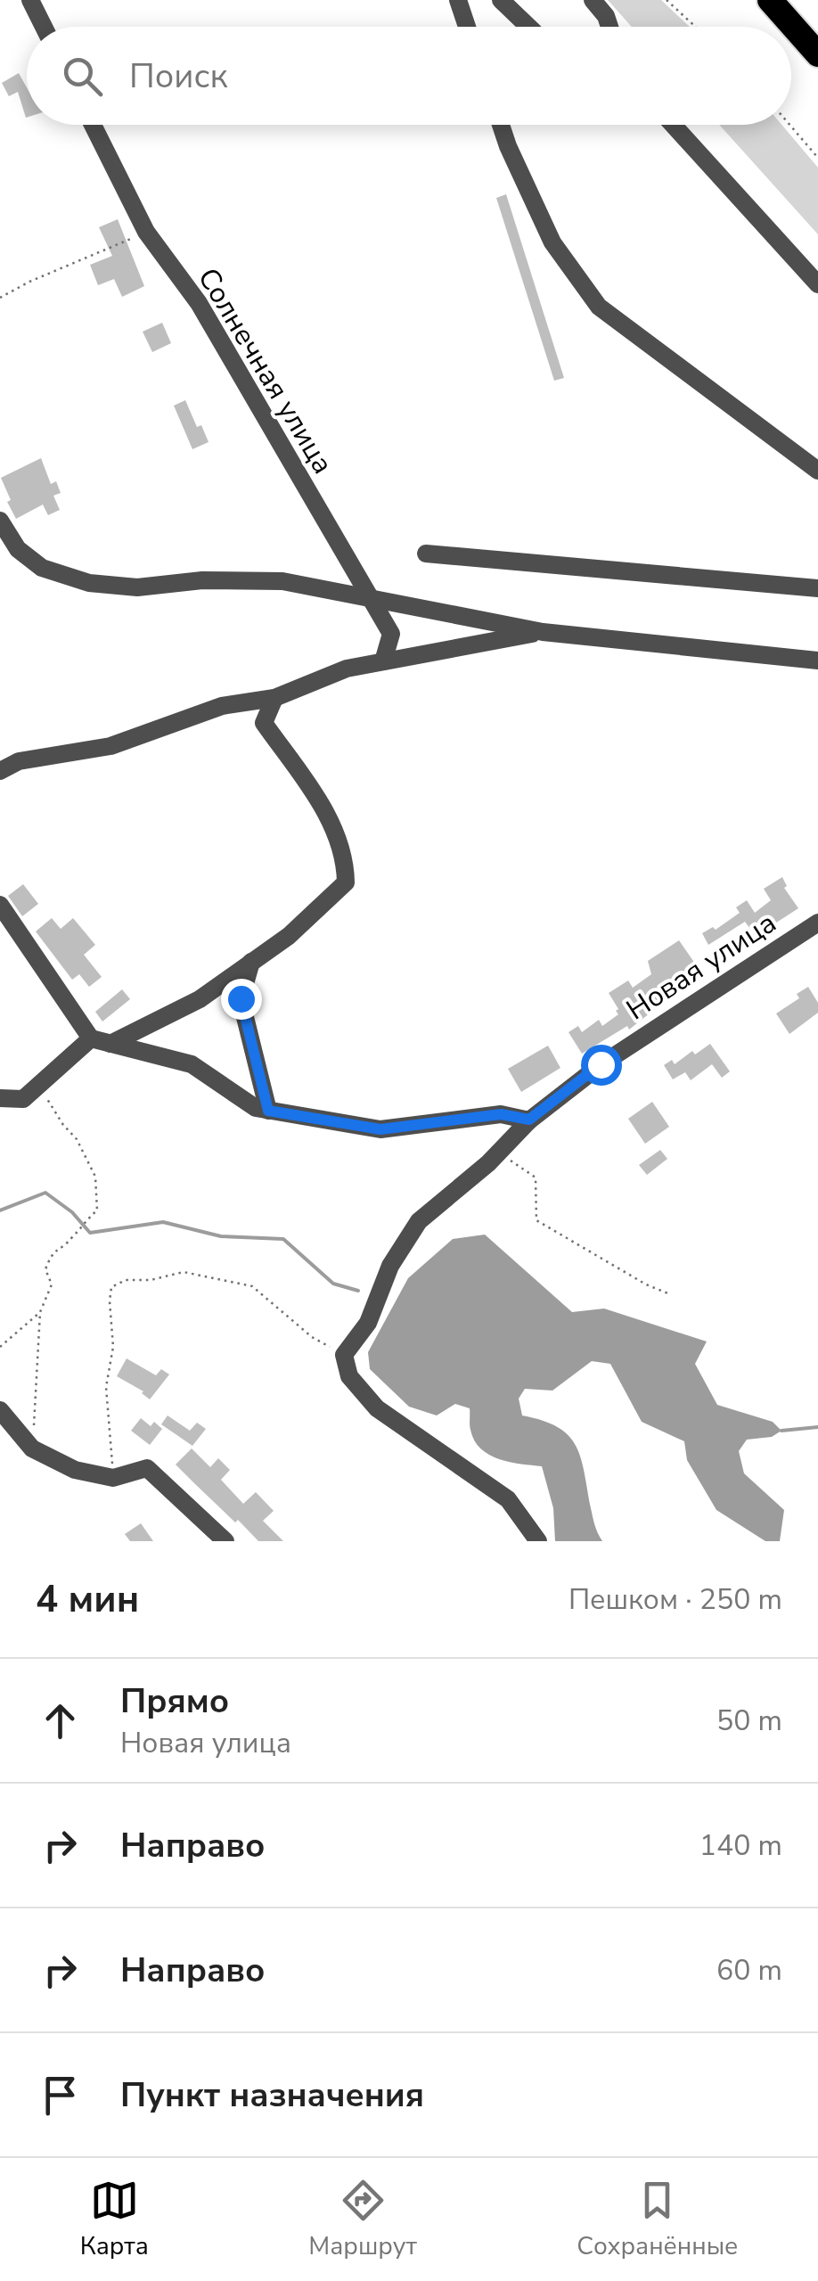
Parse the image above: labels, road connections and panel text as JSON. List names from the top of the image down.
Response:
{
  "streets": {
    "street": ["Солнечная улица", "Новая улица"]
  },
  "page": {
    "search": "Поиск",
    "heading": ["4 мин", "Пешком · 250 m"],
    "list": [
      ["Прямо", "Новая улица", "50 m"],
      ["Направо", "140 m"],
      ["Направо", "60 m"],
      "Пункт назначения"
    ],
    "nav": ["Карта", "Маршрут", "Сохранённые"]
  }
}
